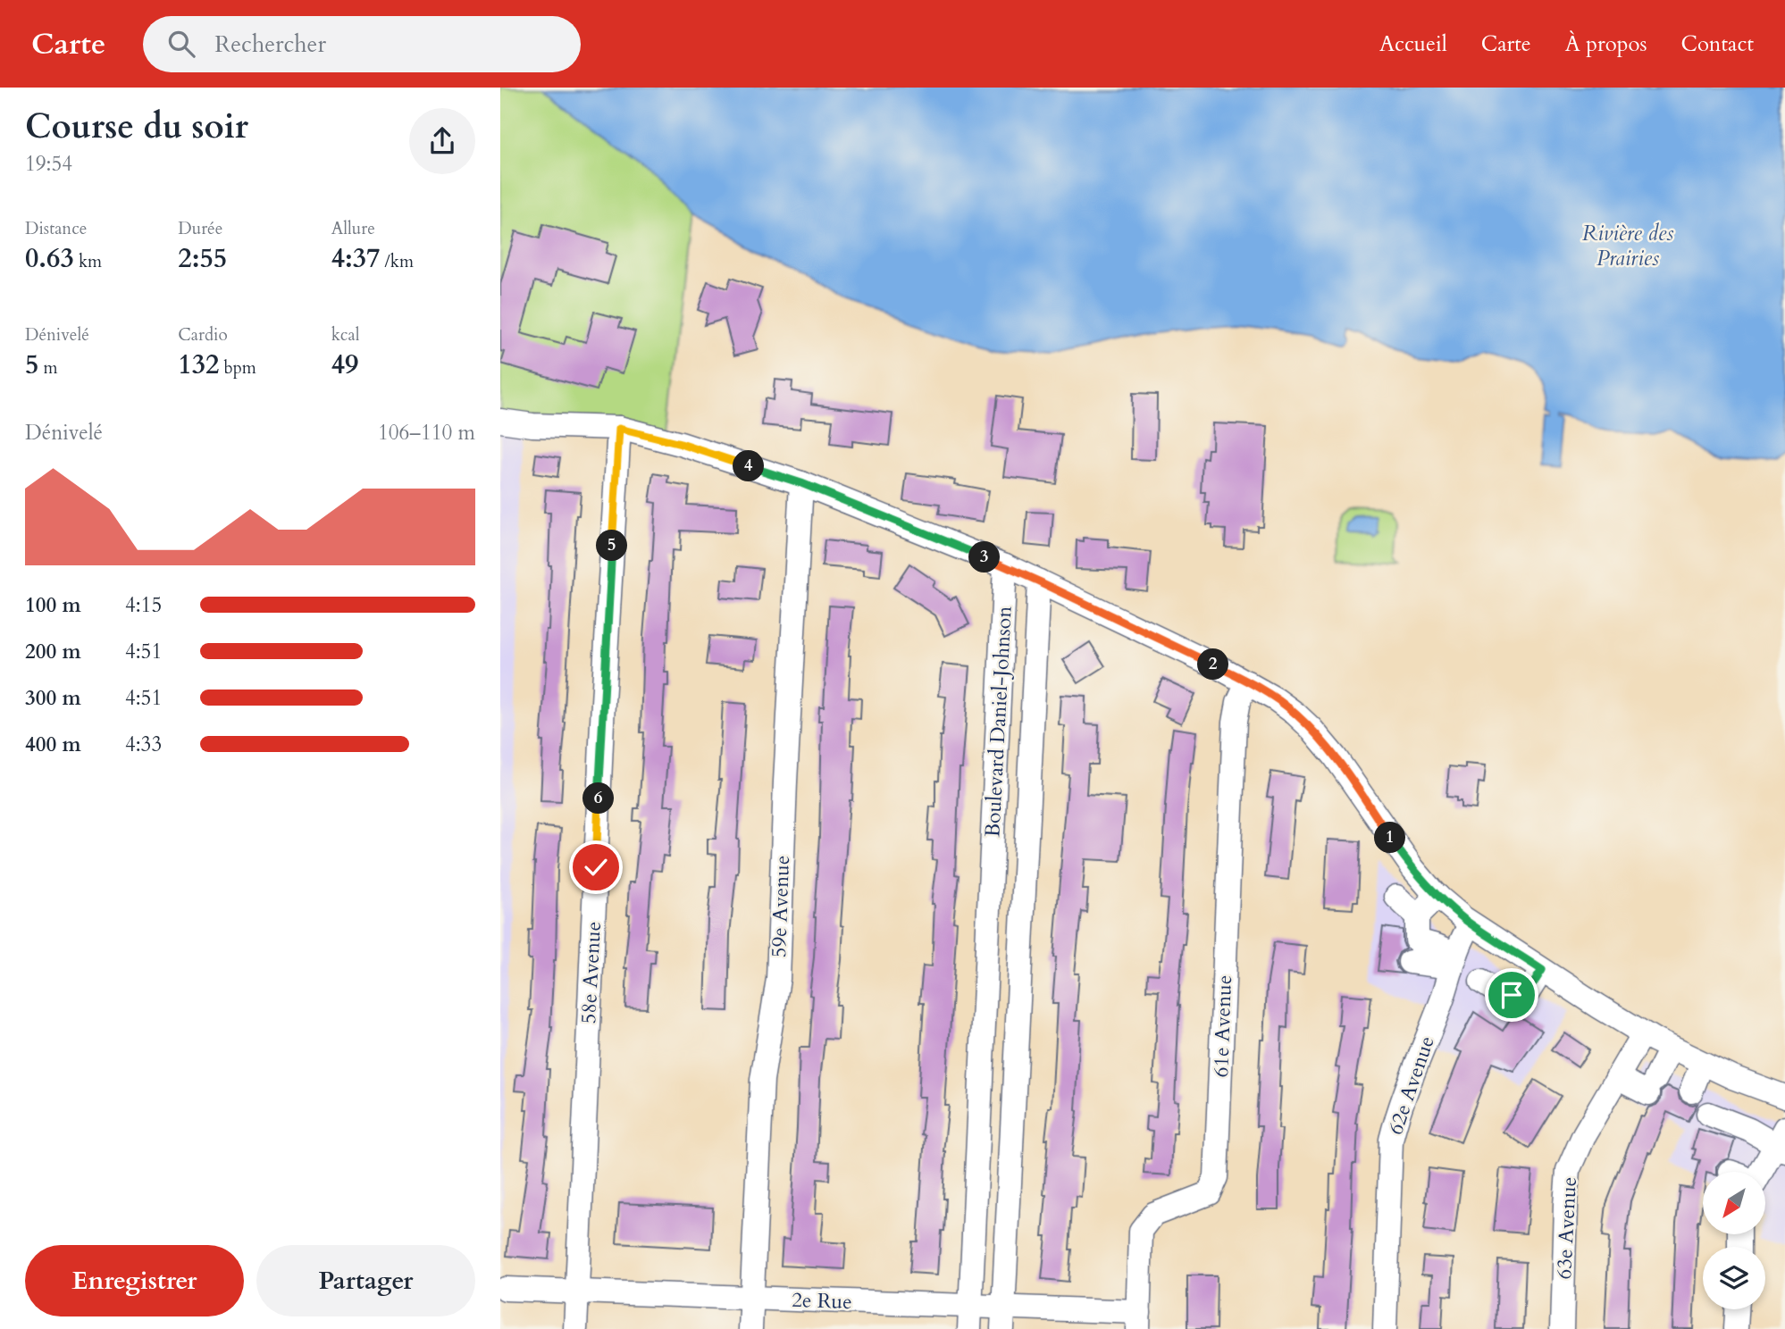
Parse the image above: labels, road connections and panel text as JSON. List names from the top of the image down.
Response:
{
  "streets": {
    "street": [
      "Boulevard Daniel-Johnson",
      "59e Avenue",
      "58e Avenue",
      "61e Avenue",
      "62e Avenue",
      "63e Avenue",
      "2e Rue"
    ]
  },
  "crossings": [
    ["Boulevard Daniel-Johnson", "2e Rue"],
    ["59e Avenue", "2e Rue"],
    ["58e Avenue", "2e Rue"],
    ["61e Avenue", "2e Rue"]
  ],
  "water": ["Rivière des Prairies"],
  "north": "bottom left",
  "page": {
    "header": "Carte",
    "search": "Rechercher",
    "nav": [
      "Accueil",
      "Carte",
      "À propos",
      "Contact"
    ],
    "heading": ["Course du soir", "19:54"],
    "stats": [
      ["Distance", "0.63 km"],
      ["Durée", "2:55"],
      ["Allure", "4:37 /km"],
      ["Dénivelé", "5 m"],
      ["Cardio", "132 bpm"],
      ["kcal", "49"]
    ],
    "chart": ["Dénivelé", "106–110 m"],
    "pins": [
      "4",
      "5",
      "3",
      "2",
      "6",
      "1"
    ],
    "list": [
      {
        "name": "100 m",
        "note": "4:15"
      },
      {
        "name": "200 m",
        "note": "4:51"
      },
      {
        "name": "300 m",
        "note": "4:51"
      },
      {
        "name": "400 m",
        "note": "4:33"
      }
    ],
    "buttons": ["Enregistrer", "Partager"]
  }
}
